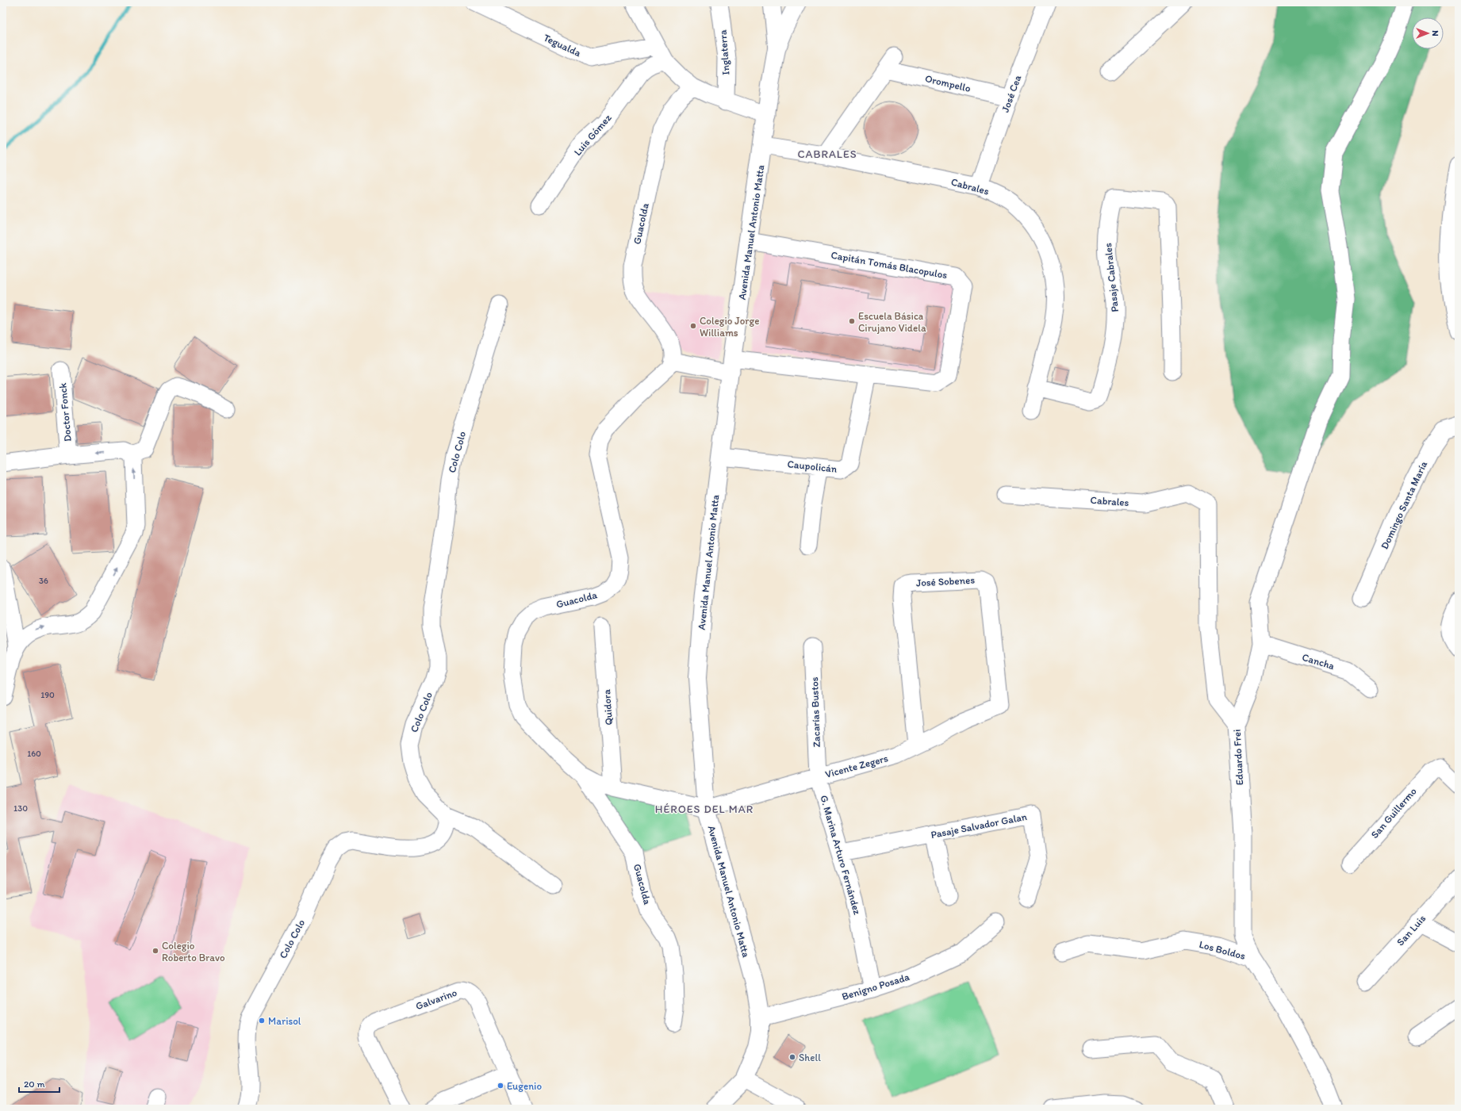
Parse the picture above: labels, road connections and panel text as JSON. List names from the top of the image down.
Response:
{
  "streets": {
    "main road": ["Avenida Manuel Antonio Matta"],
    "street": [
      "Tegualda",
      "Inglaterra",
      "Orompello",
      "José Cea",
      "Luis Gómez",
      "Cabrales",
      "Guacolda",
      "Capitán Tomás Blacopulos",
      "Pasaje Cabrales",
      "Doctor Fonck",
      "Colo Colo",
      "Caupolicán",
      "Domingo Santa María",
      "José Sobenes",
      "Cancha",
      "Quidora",
      "Zacarías Bustos",
      "Eduardo Frei",
      "Vicente Zegers",
      "San Guillermo",
      "Pasaje Salvador Galan",
      "G. Marina Arturo Fernández",
      "San Luis",
      "Los Boldos",
      "Benigno Posada",
      "Galvarino"
    ]
  },
  "crossings": [
    ["Orompello", "José Cea"],
    ["Orompello", "Cabrales"],
    ["José Cea", "Cabrales"],
    ["Cabrales", "Avenida Manuel Antonio Matta"],
    ["Cabrales", "Pasaje Cabrales"],
    ["Cabrales", "Eduardo Frei"],
    ["Guacolda", "Avenida Manuel Antonio Matta"],
    ["Guacolda", "Quidora"],
    ["Guacolda", "Vicente Zegers"],
    ["Avenida Manuel Antonio Matta", "Capitán Tomás Blacopulos"],
    ["Avenida Manuel Antonio Matta", "Caupolicán"],
    ["Avenida Manuel Antonio Matta", "Vicente Zegers"],
    ["Avenida Manuel Antonio Matta", "Benigno Posada"],
    ["Capitán Tomás Blacopulos", "Caupolicán"],
    ["José Sobenes", "Vicente Zegers"],
    ["Zacarías Bustos", "Vicente Zegers"],
    ["Zacarías Bustos", "G. Marina Arturo Fernández"],
    ["Eduardo Frei", "Los Boldos"],
    ["Vicente Zegers", "G. Marina Arturo Fernández"],
    ["Pasaje Salvador Galan", "G. Marina Arturo Fernández"],
    ["G. Marina Arturo Fernández", "Benigno Posada"]
  ],
  "districts": ["CABRALES", "HÉROES DEL MAR"],
  "places": [
    "Escuela Básica Cirujano Videla",
    "Colegio Jorge Williams",
    "Colegio Roberto Bravo",
    "Marisol",
    "Shell",
    "Eugenio"
  ],
  "house_numbers": [
    "36",
    "190",
    "160",
    "130"
  ],
  "scale_bar": "20 m",
  "north": "right"
}
